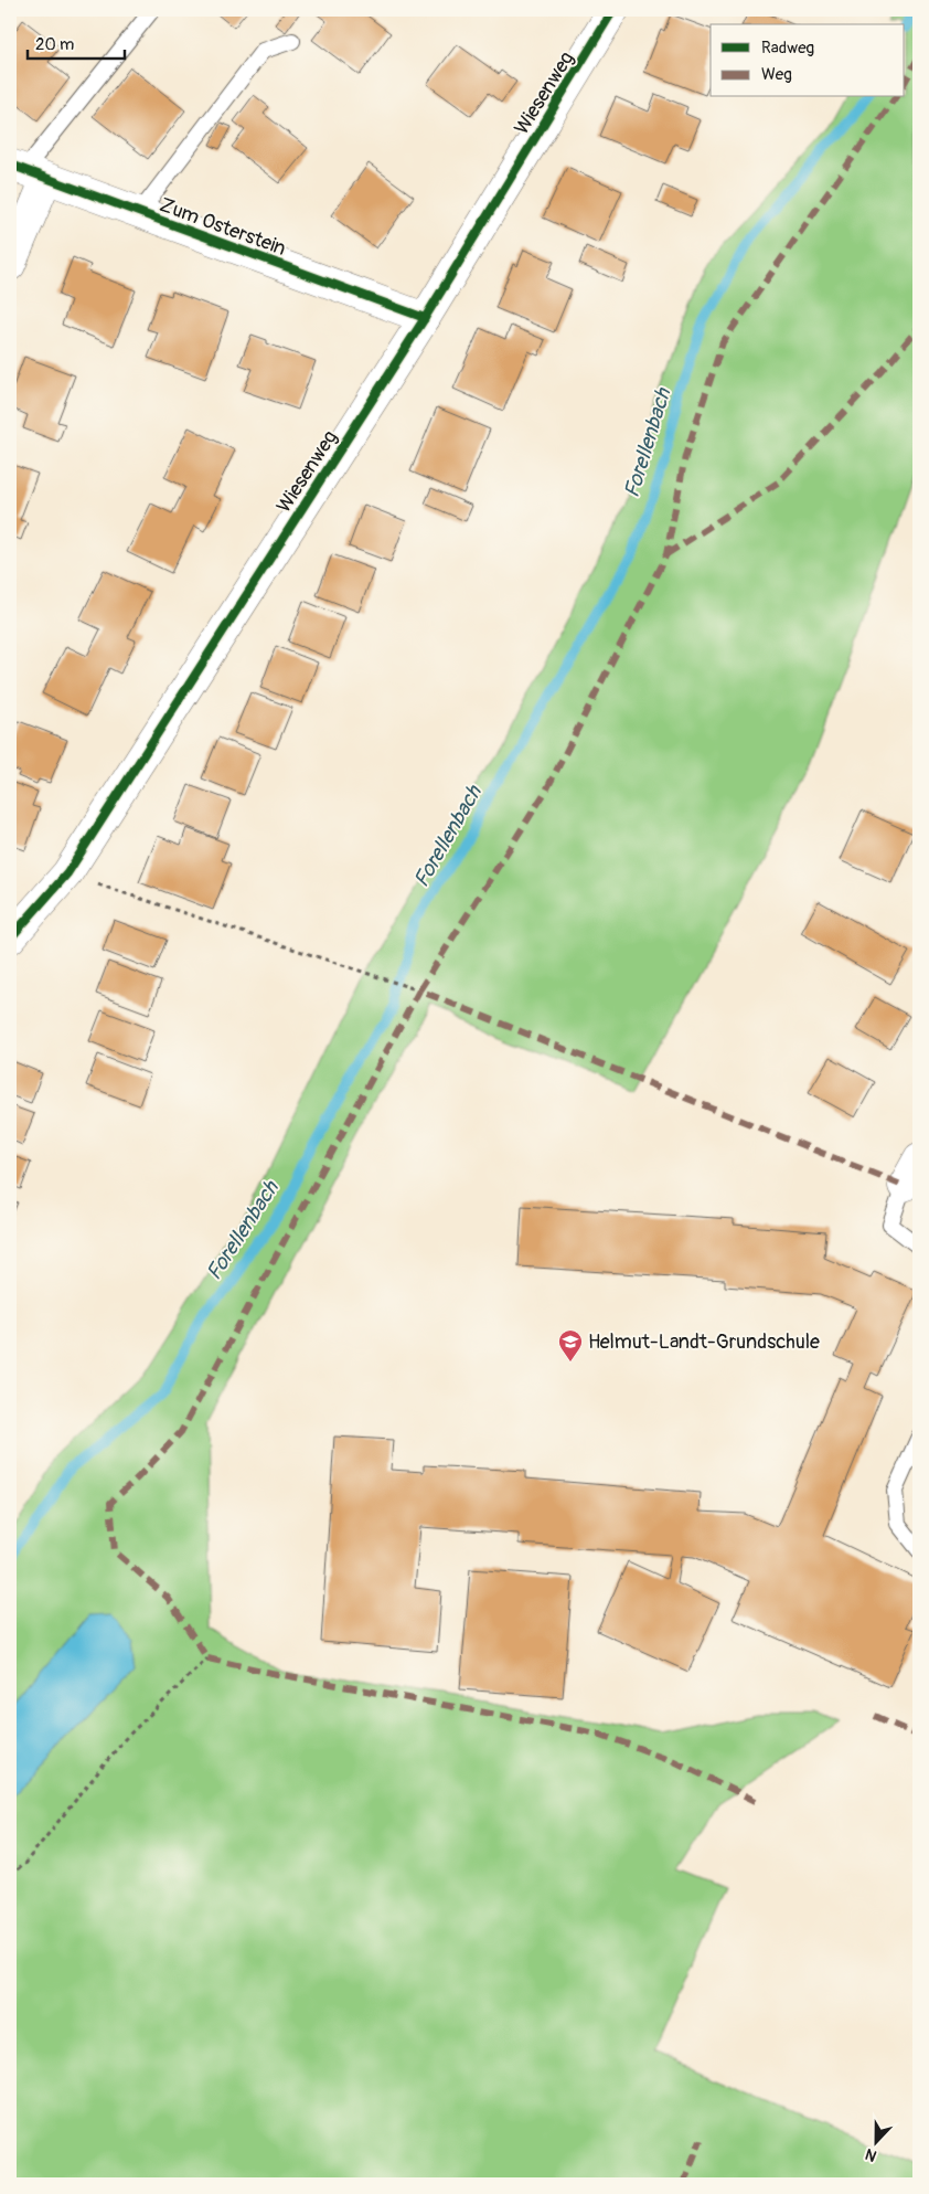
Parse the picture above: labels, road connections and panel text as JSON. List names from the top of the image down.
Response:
{
  "streets": {
    "street": ["Wiesenweg", "Zum Osterstein"]
  },
  "crossings": [
    ["Wiesenweg", "Zum Osterstein"]
  ],
  "water": ["Forellenbach"],
  "places": {
    "school or university": ["Helmut-Landt-Grundschule"]
  },
  "legend": ["Radweg", "Weg"],
  "scale_bar": "20 m",
  "north": "bottom"
}
